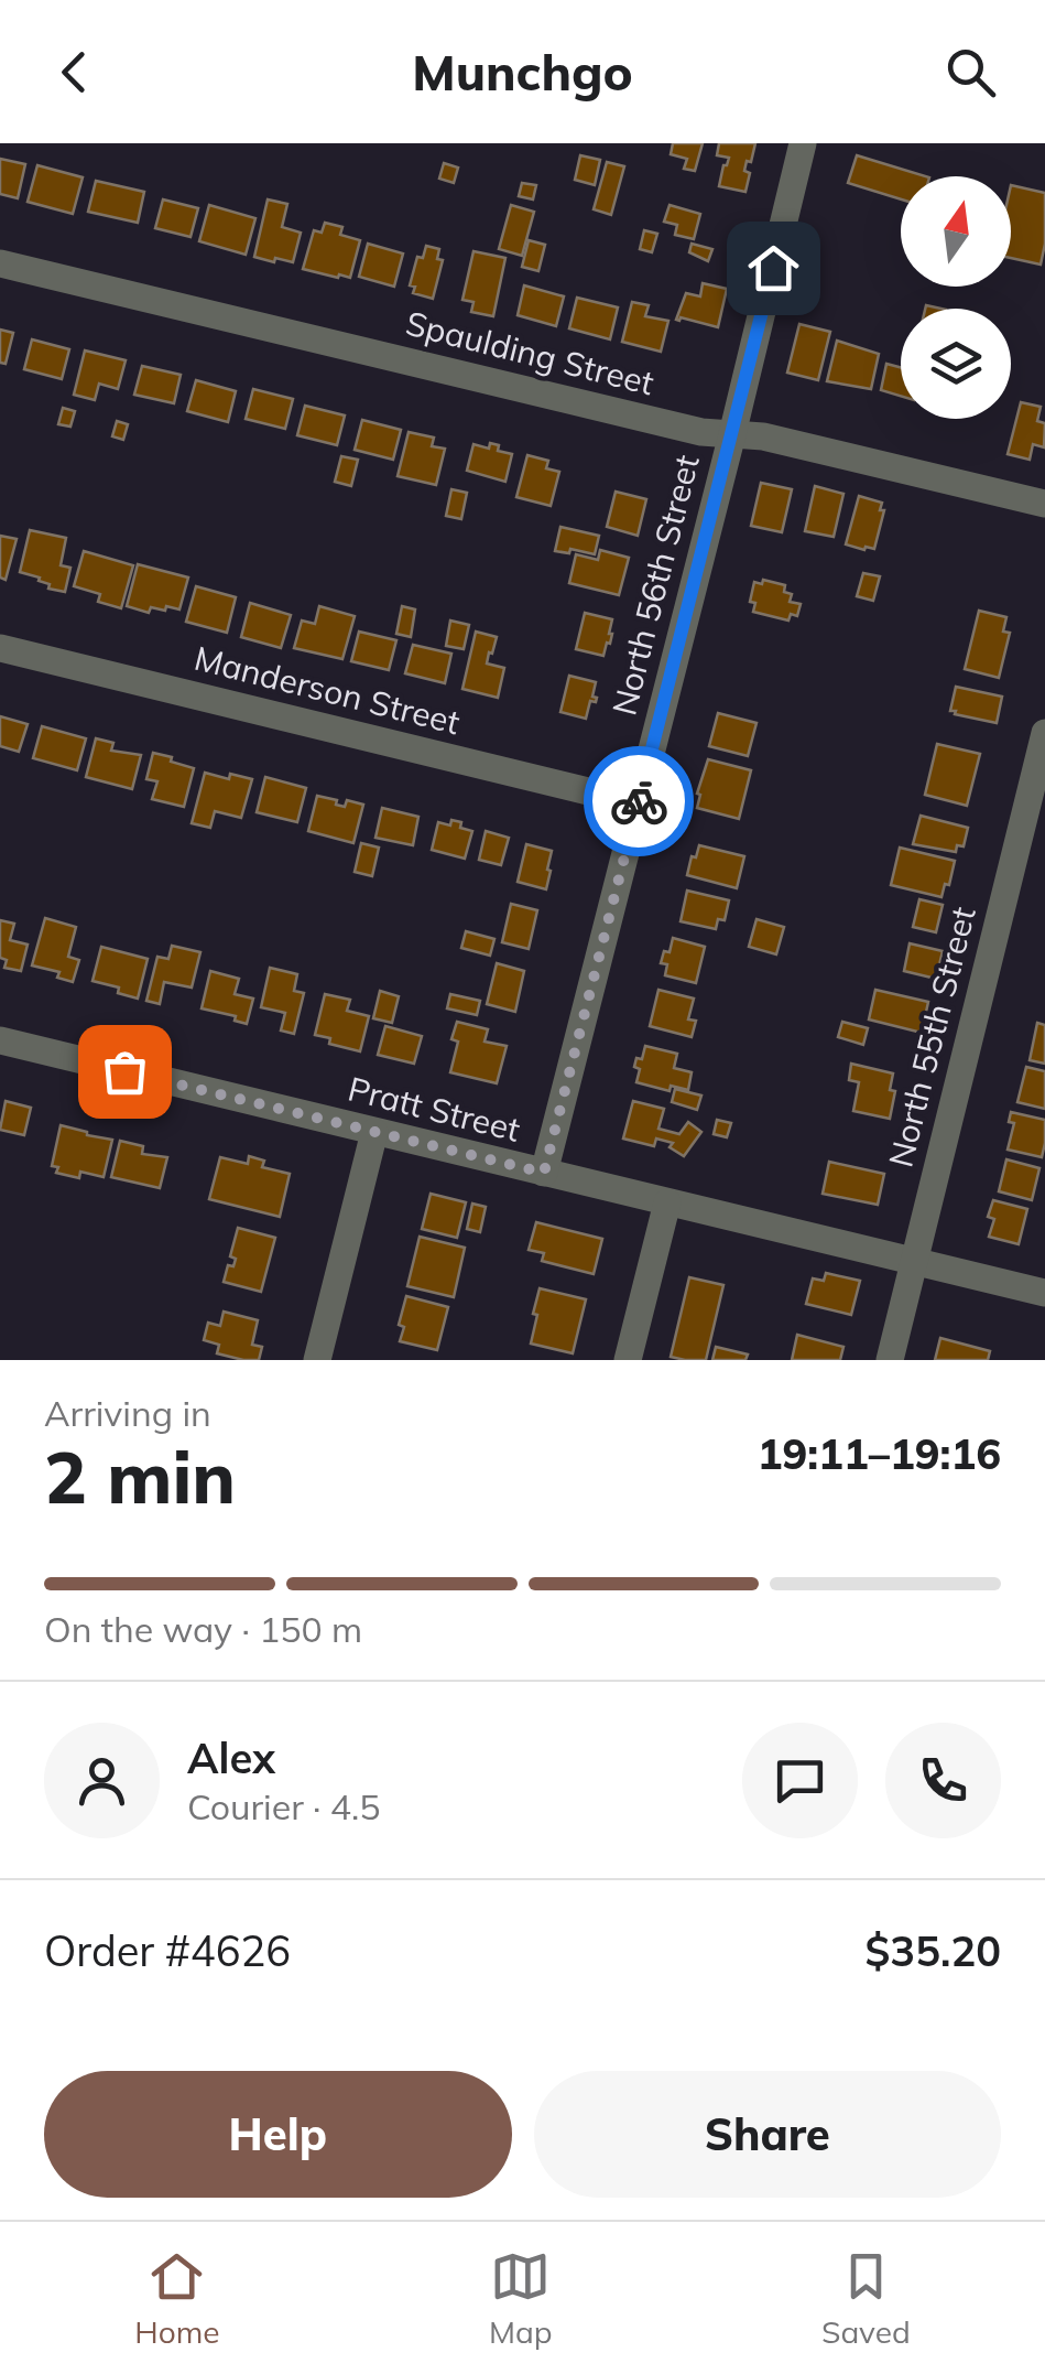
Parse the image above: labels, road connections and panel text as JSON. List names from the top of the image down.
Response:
{
  "streets": {
    "street": [
      "Spaulding Street",
      "North 56th Street",
      "Manderson Street",
      "North 55th Street",
      "Pratt Street"
    ]
  },
  "crossings": [
    ["Spaulding Street", "North 56th Street"],
    ["North 56th Street", "Manderson Street"],
    ["North 56th Street", "Pratt Street"],
    ["North 55th Street", "Pratt Street"]
  ],
  "north": "top",
  "page": {
    "header": "Munchgo",
    "heading": ["2 min", "Arriving in", "19:11–19:16"],
    "panel": [
      "Alex",
      "Courier · 4.5",
      "Order #4626",
      "$35.20"
    ],
    "bar": "On the way · 150 m",
    "buttons": ["Help", "Share"],
    "tabs": ["Home", "Map", "Saved"]
  }
}
